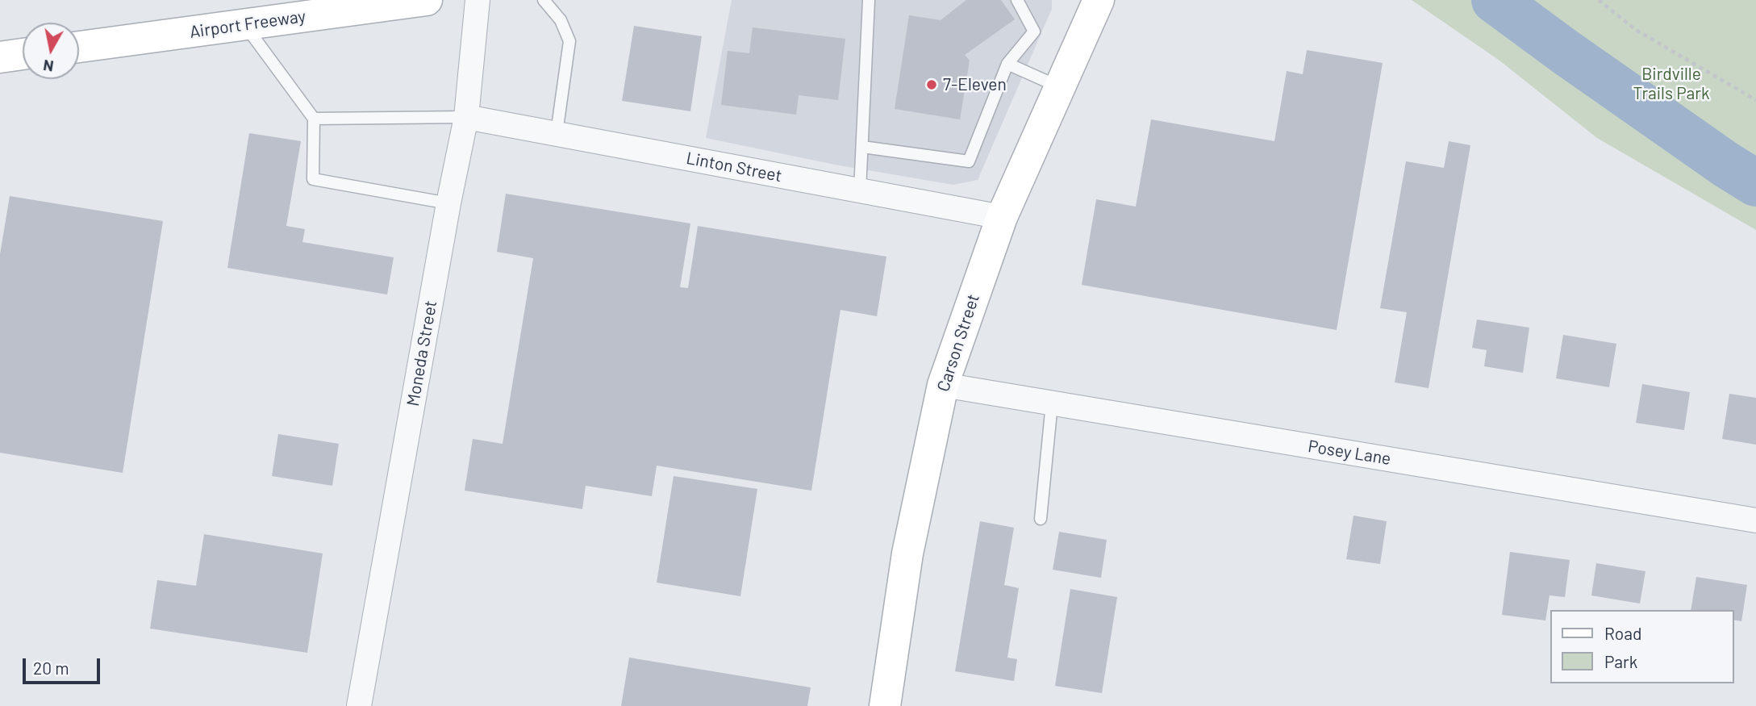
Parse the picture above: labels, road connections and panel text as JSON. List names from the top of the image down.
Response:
{
  "streets": {
    "street": [
      "Airport Freeway",
      "Linton Street",
      "Carson Street",
      "Moneda Street",
      "Posey Lane"
    ]
  },
  "crossings": [
    ["Linton Street", "Carson Street"],
    ["Linton Street", "Moneda Street"],
    ["Carson Street", "Posey Lane"]
  ],
  "parks": ["Birdville Trails Park"],
  "places": ["7-Eleven"],
  "legend": ["Road", "Park"],
  "scale_bar": "20 m",
  "north": "bottom"
}
